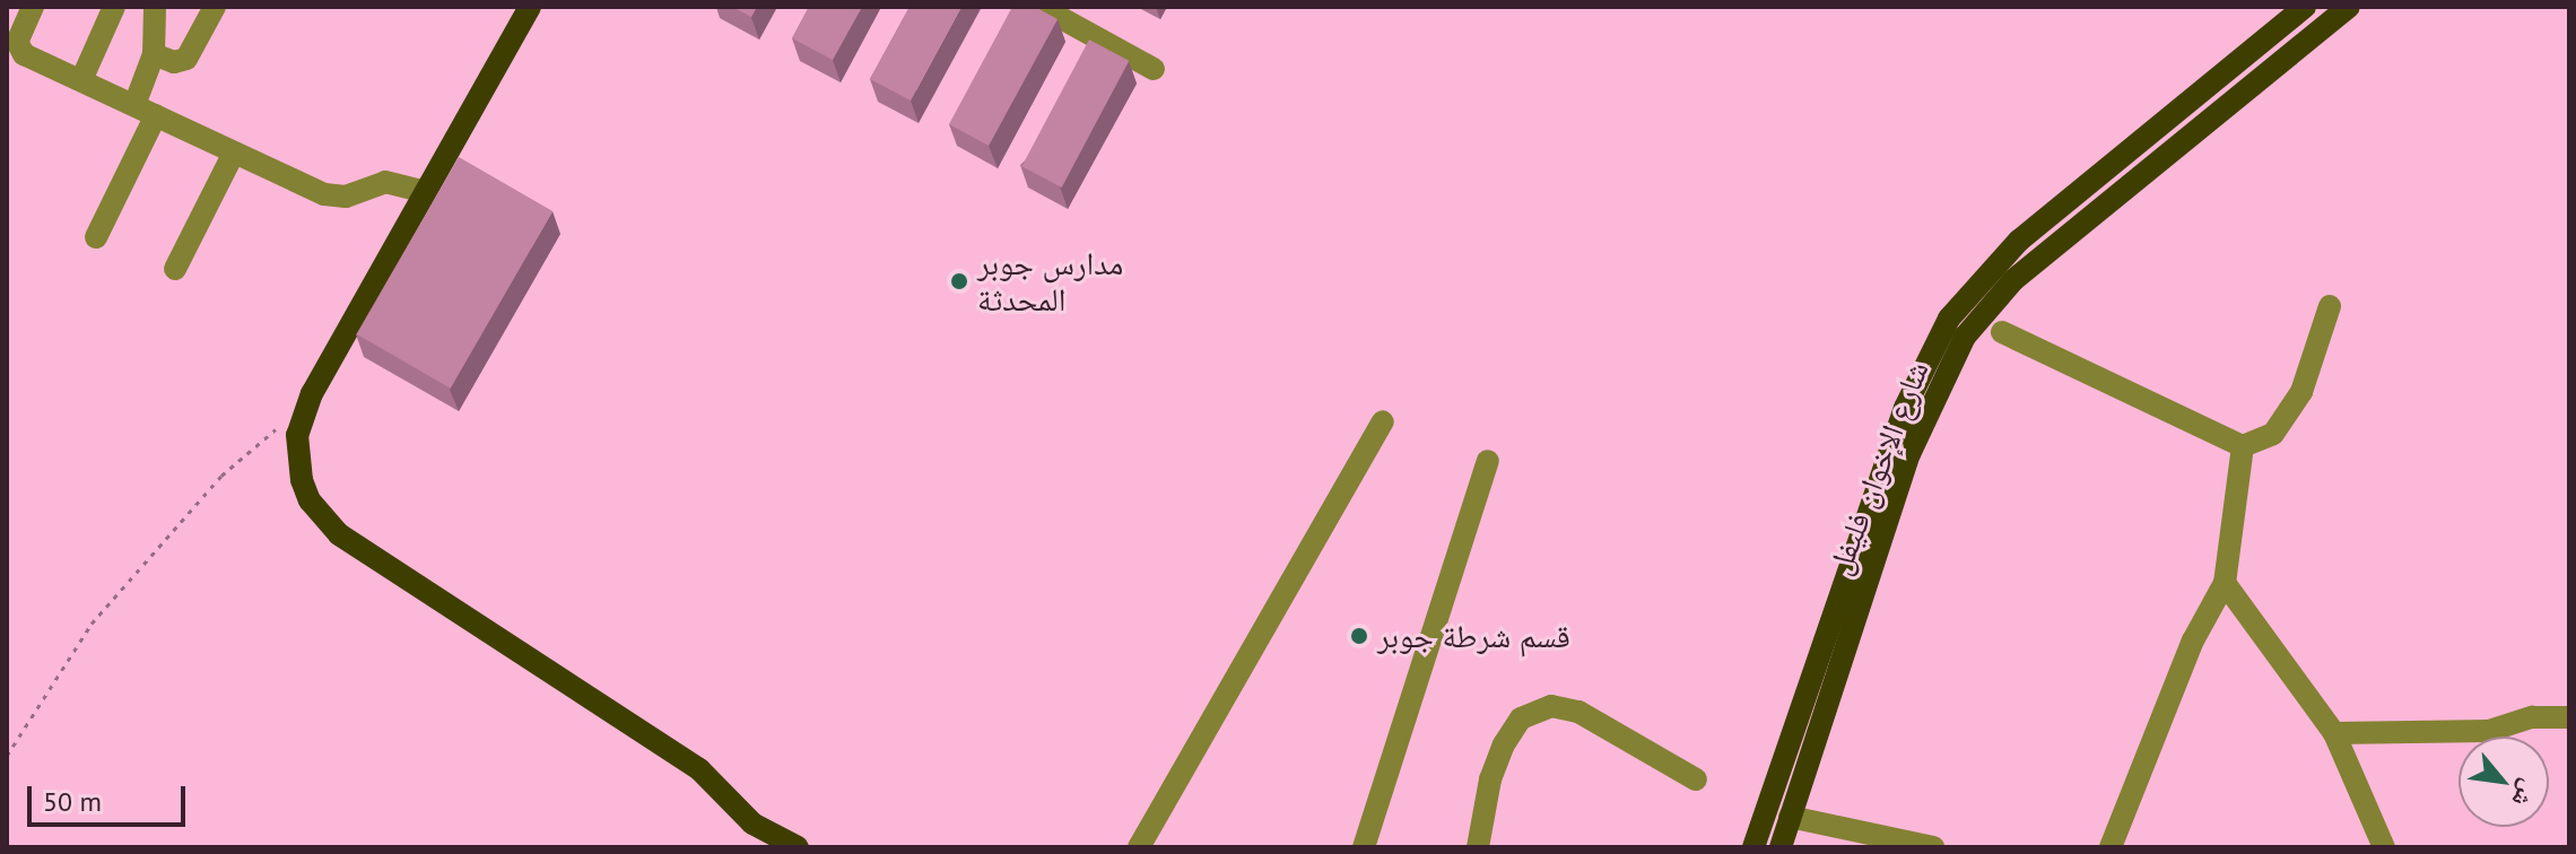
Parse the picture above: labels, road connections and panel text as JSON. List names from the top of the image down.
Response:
{
  "streets": {
    "main road": ["شارع الإخوان فليفل"]
  },
  "places": ["مدارس جوبر المحدثة", "قسم شرطة جوبر"],
  "scale_bar": "50 m",
  "north": "bottom right"
}
